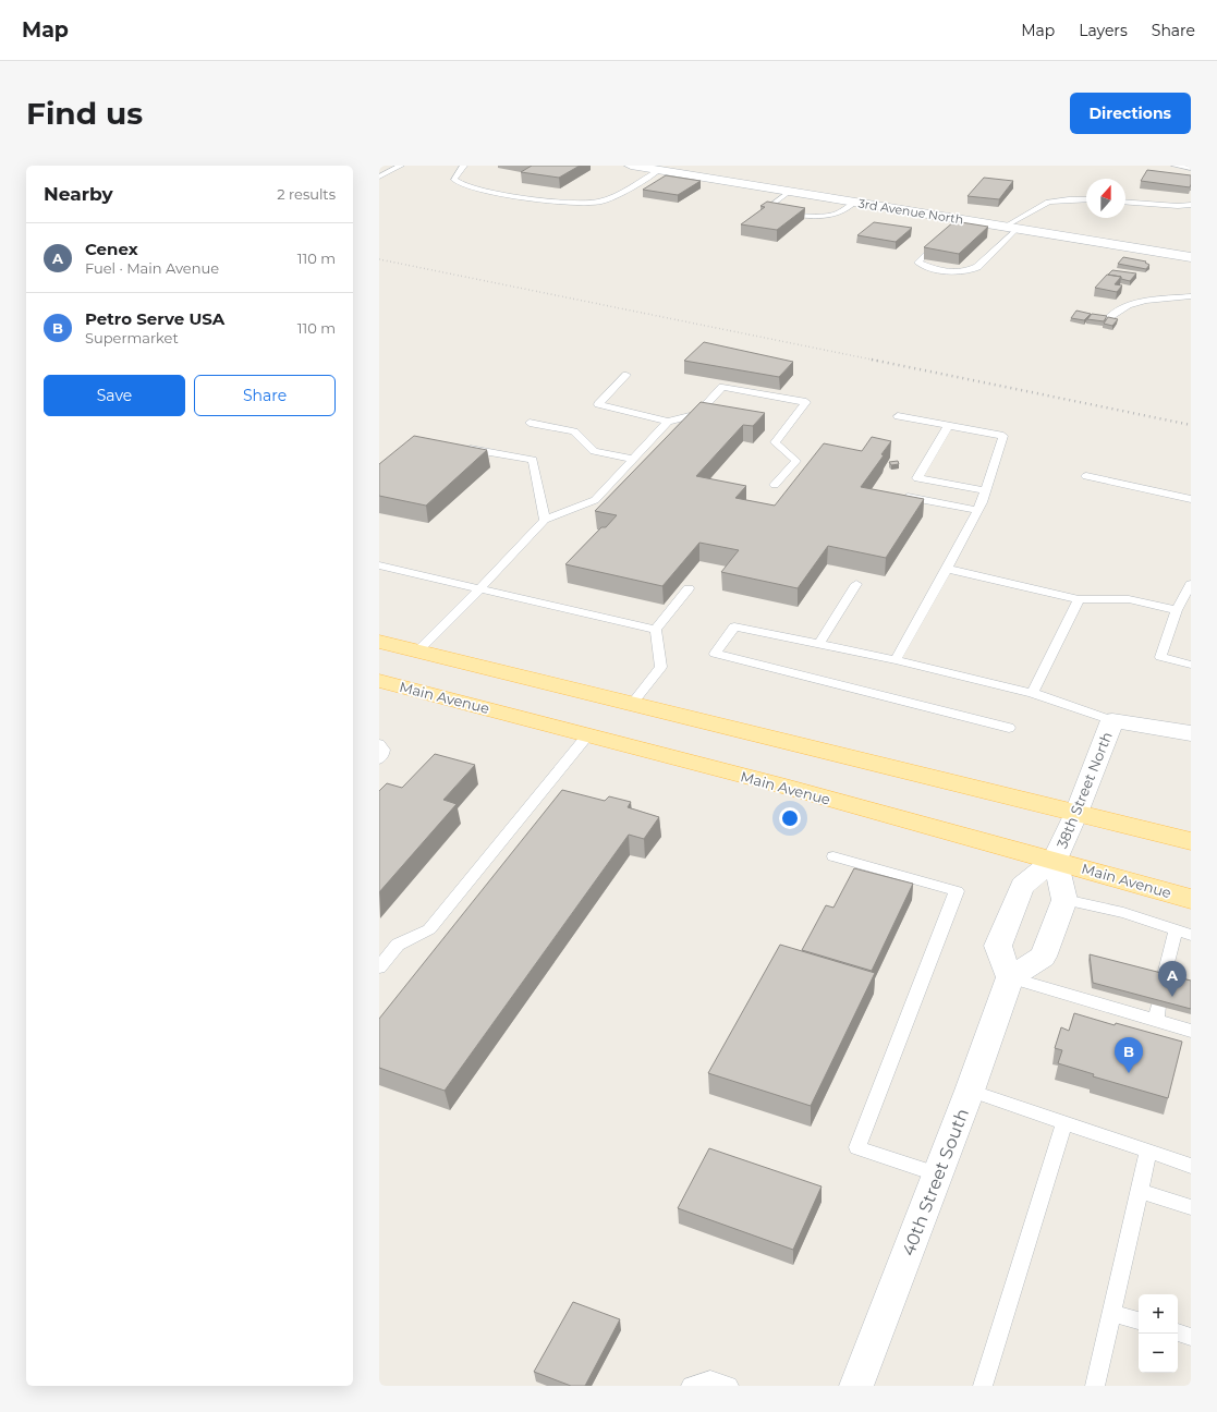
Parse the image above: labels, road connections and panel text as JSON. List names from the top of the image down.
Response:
{
  "streets": {
    "main road": ["Main Avenue"],
    "street": ["3rd Avenue North", "38th Street North", "40th Street South"]
  },
  "crossings": [
    ["Main Avenue", "38th Street North"]
  ],
  "north": "top",
  "page": {
    "header": "Map",
    "nav": ["Map", "Layers", "Share"],
    "buttons": [
      "Directions",
      ["Save", "Share"]
    ],
    "title": "Find us",
    "heading": ["Nearby", "2 results"],
    "list": [
      {
        "mark": "A",
        "name": "Cenex",
        "note": "Fuel · Main Avenue",
        "value": "110 m"
      },
      {
        "mark": "B",
        "name": "Petro Serve USA",
        "note": "Supermarket",
        "value": "110 m"
      }
    ],
    "pins": ["A", "B"],
    "map_buttons": ["+", "−"]
  }
}
